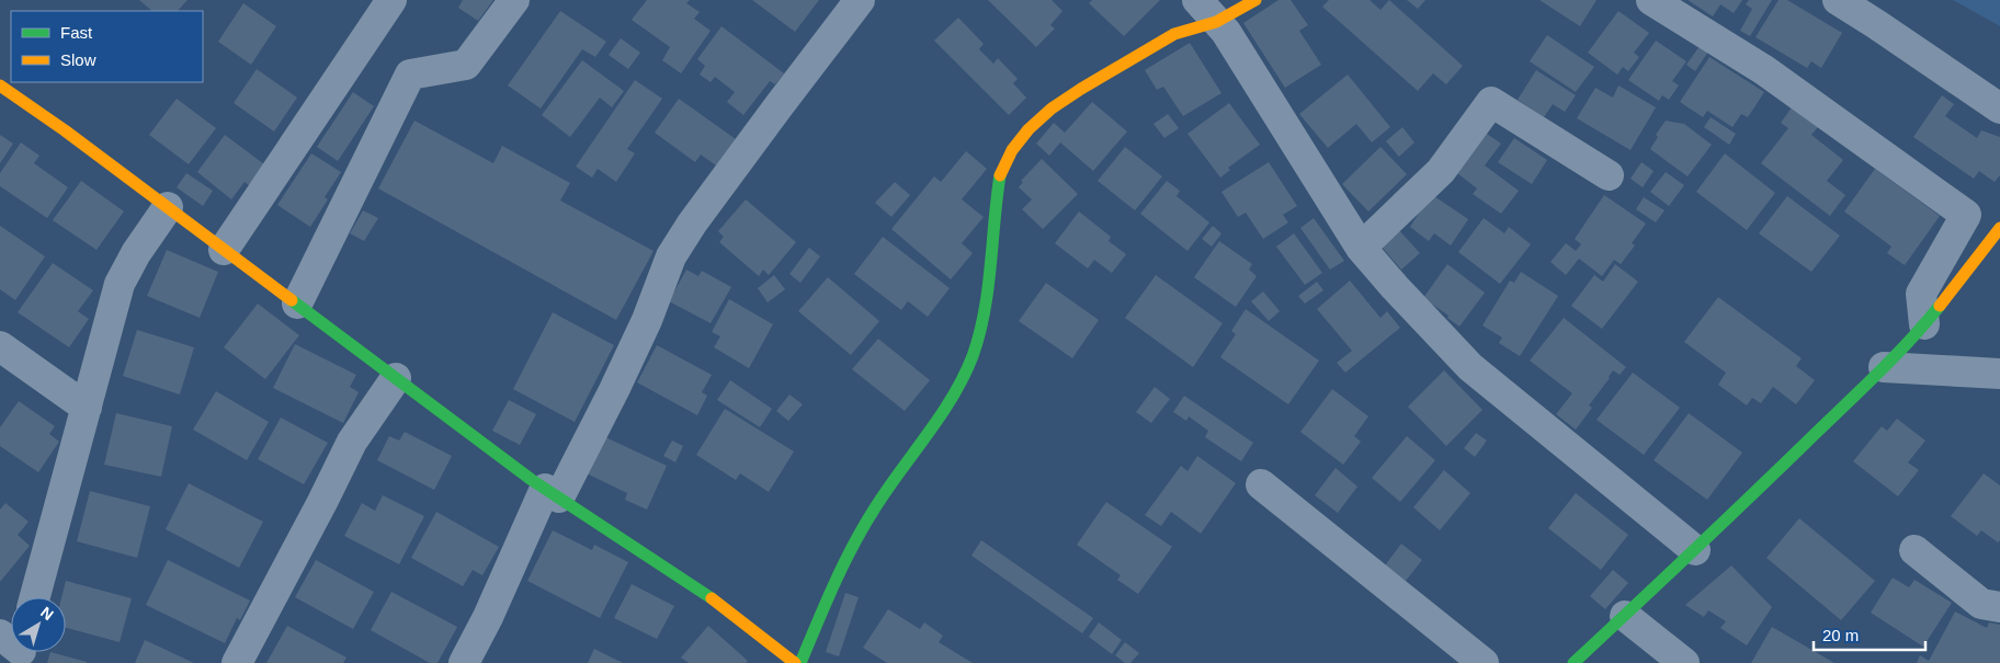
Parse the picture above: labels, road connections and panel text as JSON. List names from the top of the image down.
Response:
{
  "legend": ["Fast", "Slow"],
  "scale_bar": "20 m",
  "north": "top right"
}
